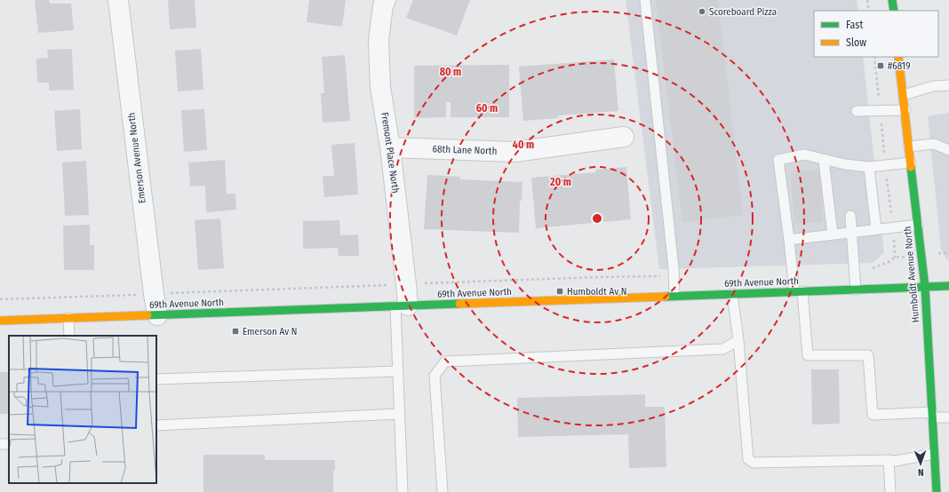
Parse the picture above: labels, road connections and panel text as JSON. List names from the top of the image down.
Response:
{
  "streets": {
    "street": [
      "68th Lane North",
      "Fremont Place North",
      "Emerson Avenue North",
      "Humboldt Avenue North",
      "69th Avenue North"
    ]
  },
  "crossings": [
    ["68th Lane North", "Fremont Place North"],
    ["Fremont Place North", "69th Avenue North"],
    ["Emerson Avenue North", "69th Avenue North"],
    ["Humboldt Avenue North", "69th Avenue North"]
  ],
  "places": {
    "other": ["Scoreboard Pizza"],
    "transit": ["#6819", "Humboldt Av N", "Emerson Av N"]
  },
  "legend": ["Fast", "Slow"],
  "north": "bottom",
  "rings": [
    "80 m",
    "60 m",
    "40 m",
    "20 m"
  ]
}
